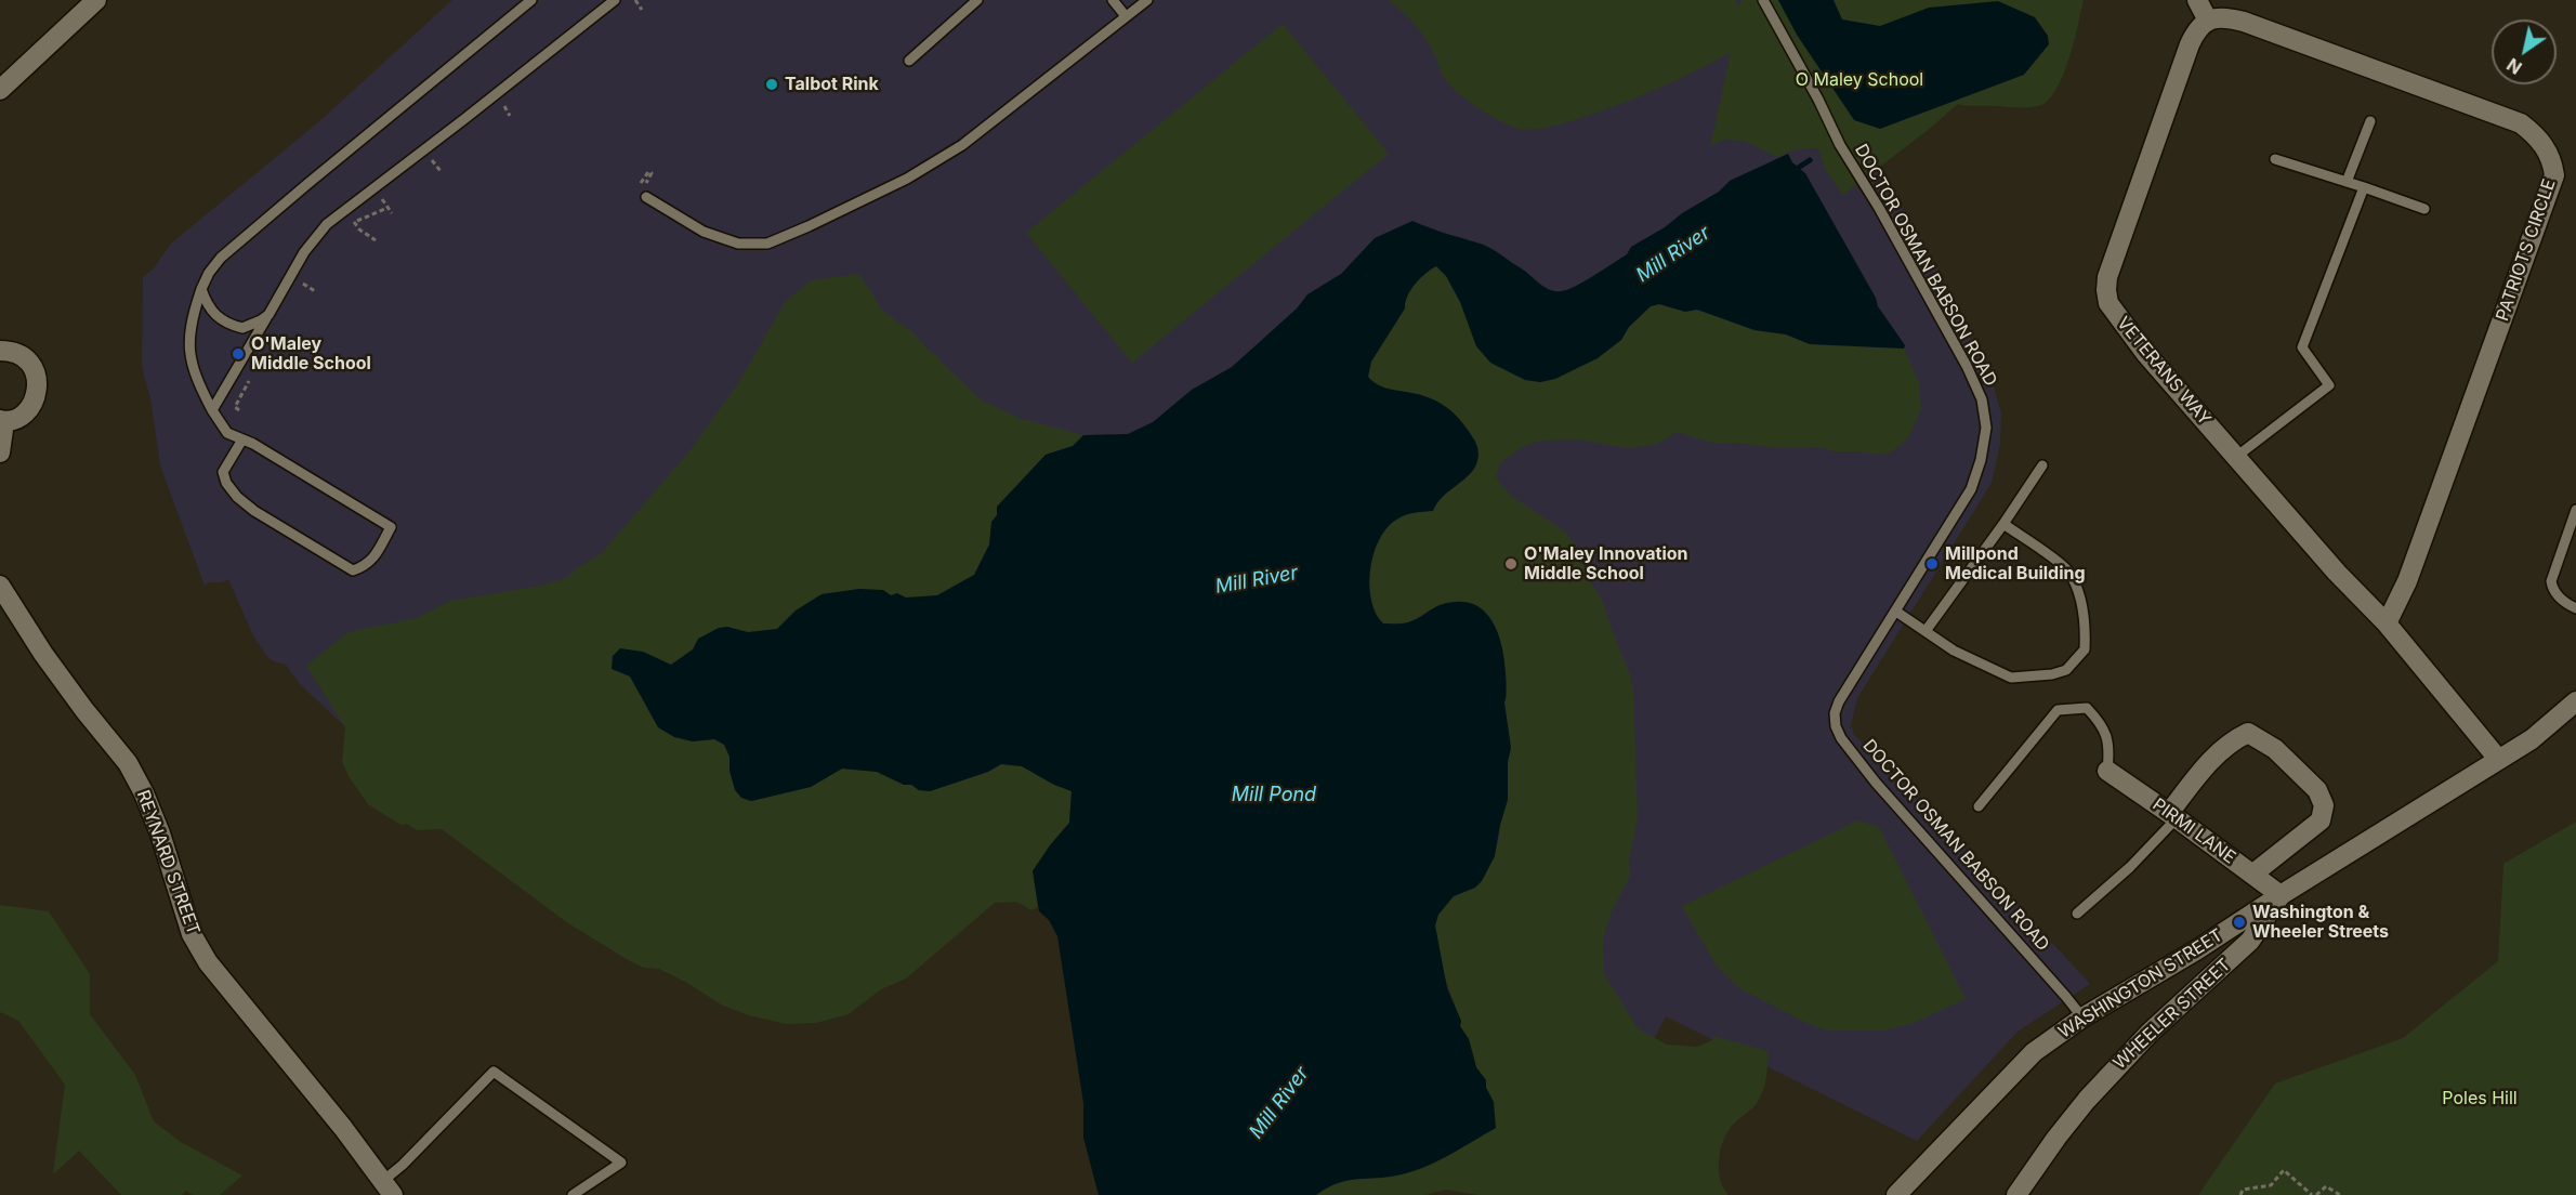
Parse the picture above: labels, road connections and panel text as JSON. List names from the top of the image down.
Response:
{
  "streets": {
    "street": [
      "PATRIOTS CIRCLE",
      "VETERANS WAY",
      "PIRMI LANE",
      "REYNARD STREET",
      "WASHINGTON STREET",
      "WHEELER STREET"
    ],
    "lane": ["DOCTOR OSMAN BABSON ROAD"]
  },
  "crossings": [
    ["PATRIOTS CIRCLE", "VETERANS WAY"],
    ["DOCTOR OSMAN BABSON ROAD", "WASHINGTON STREET"],
    ["VETERANS WAY", "WASHINGTON STREET"],
    ["PIRMI LANE", "WASHINGTON STREET"],
    ["PIRMI LANE", "WHEELER STREET"],
    ["WASHINGTON STREET", "WHEELER STREET"]
  ],
  "water": ["Mill River", "Mill Pond"],
  "parks": ["O Maley School", "Poles Hill"],
  "places": [
    "Talbot Rink",
    "O'Maley Middle School",
    "O'Maley Innovation Middle School",
    "Millpond Medical Building",
    "Washington & Wheeler Streets"
  ],
  "north": "bottom left"
}
